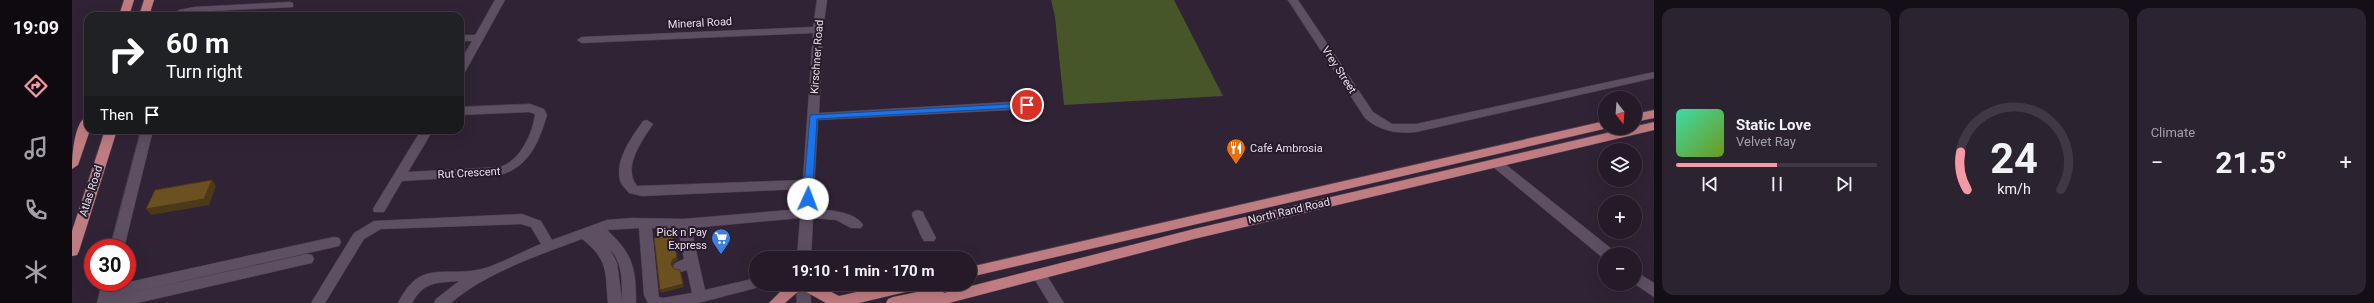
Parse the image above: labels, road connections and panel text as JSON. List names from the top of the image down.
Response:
{
  "streets": {
    "main road": ["Atlas Road", "North Rand Road"],
    "street": [
      "Mineral Road",
      "Kirschner Road",
      "Vrey Street",
      "Rut Crescent"
    ]
  },
  "crossings": [
    ["Mineral Road", "Kirschner Road"]
  ],
  "places": {
    "restaurant": ["Café Ambrosia"],
    "supermarket": ["Pick n Pay Express"]
  },
  "north": "bottom",
  "page": {
    "tabs": "19:09",
    "tile": "Climate",
    "turn": ["60 m", "Turn right"],
    "map_buttons": ["+", "−"],
    "then": "Then",
    "song": ["Static Love", "Velvet Ray"],
    "heat": ["−", "21.5°", "+"],
    "limit": "30",
    "trip": "19:10 · 1 min · 170 m",
    "gauge": ["24", "km/h"]
  }
}
